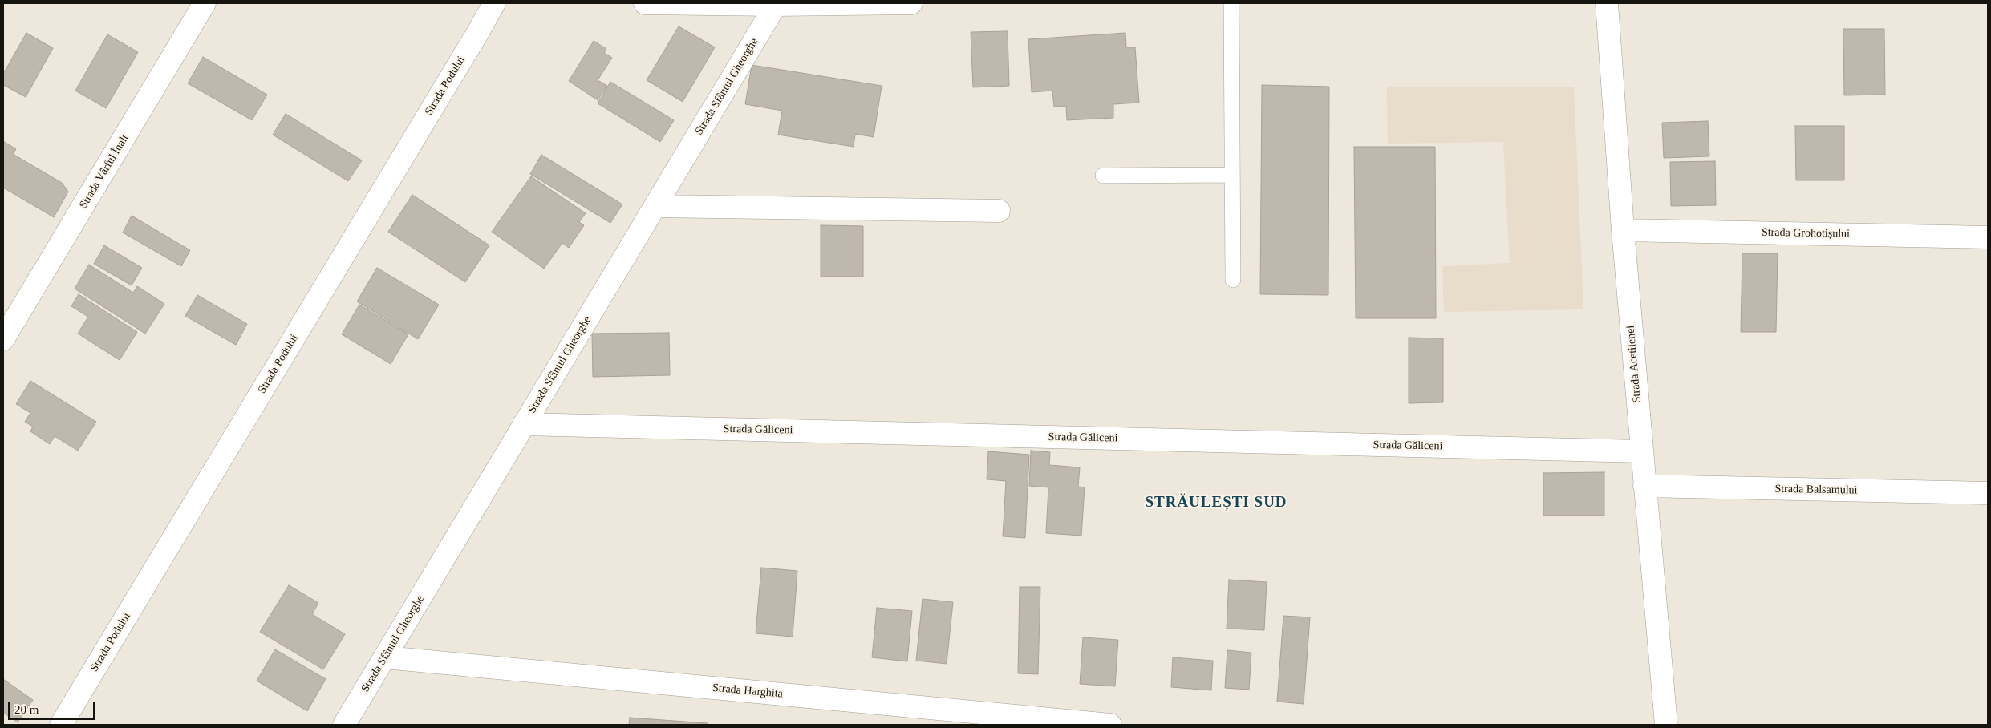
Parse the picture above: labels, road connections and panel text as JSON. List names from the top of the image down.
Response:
{
  "streets": {
    "street": [
      "Strada Podului",
      "Strada Sfântul Gheorghe",
      "Strada Vârful Înalt",
      "Strada Grohotișului",
      "Strada Acetilenei",
      "Strada Găliceni",
      "Strada Balsamului",
      "Strada Harghita"
    ]
  },
  "crossings": [
    ["Strada Sfântul Gheorghe", "Strada Găliceni"],
    ["Strada Sfântul Gheorghe", "Strada Harghita"],
    ["Strada Grohotișului", "Strada Acetilenei"],
    ["Strada Acetilenei", "Strada Găliceni"],
    ["Strada Acetilenei", "Strada Balsamului"]
  ],
  "districts": ["STRĂULEȘTI SUD"],
  "scale_bar": "20 m"
}
